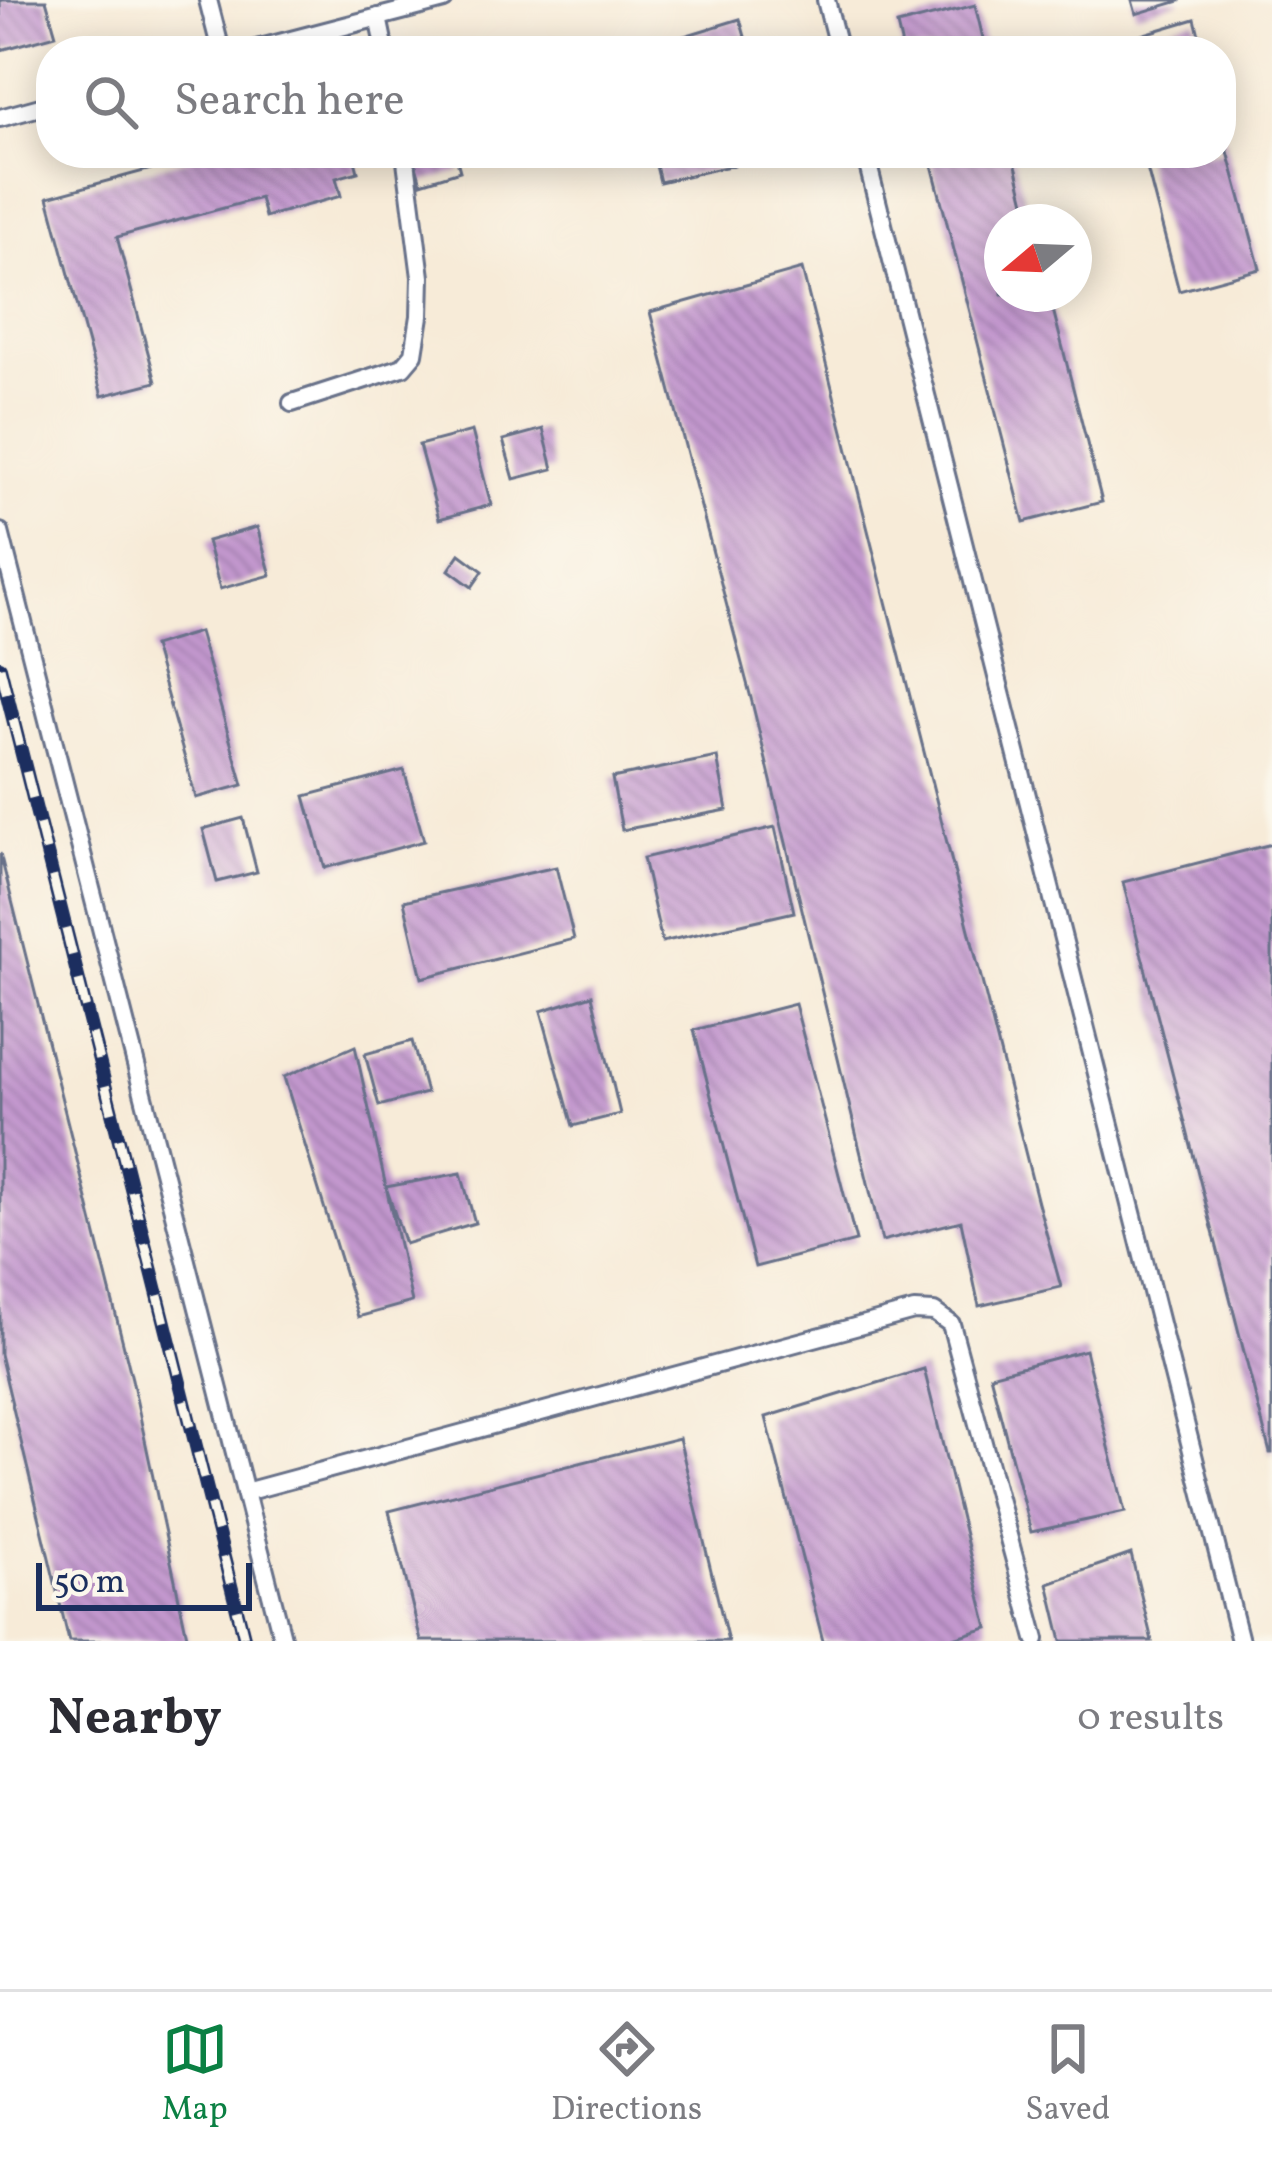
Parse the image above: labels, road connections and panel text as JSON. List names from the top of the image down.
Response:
{
  "scale_bar": "50 m",
  "north": "left",
  "page": {
    "search": "Search here",
    "scale": "50 m",
    "heading": ["Nearby", "0 results"],
    "nav": ["Map", "Directions", "Saved"]
  }
}
